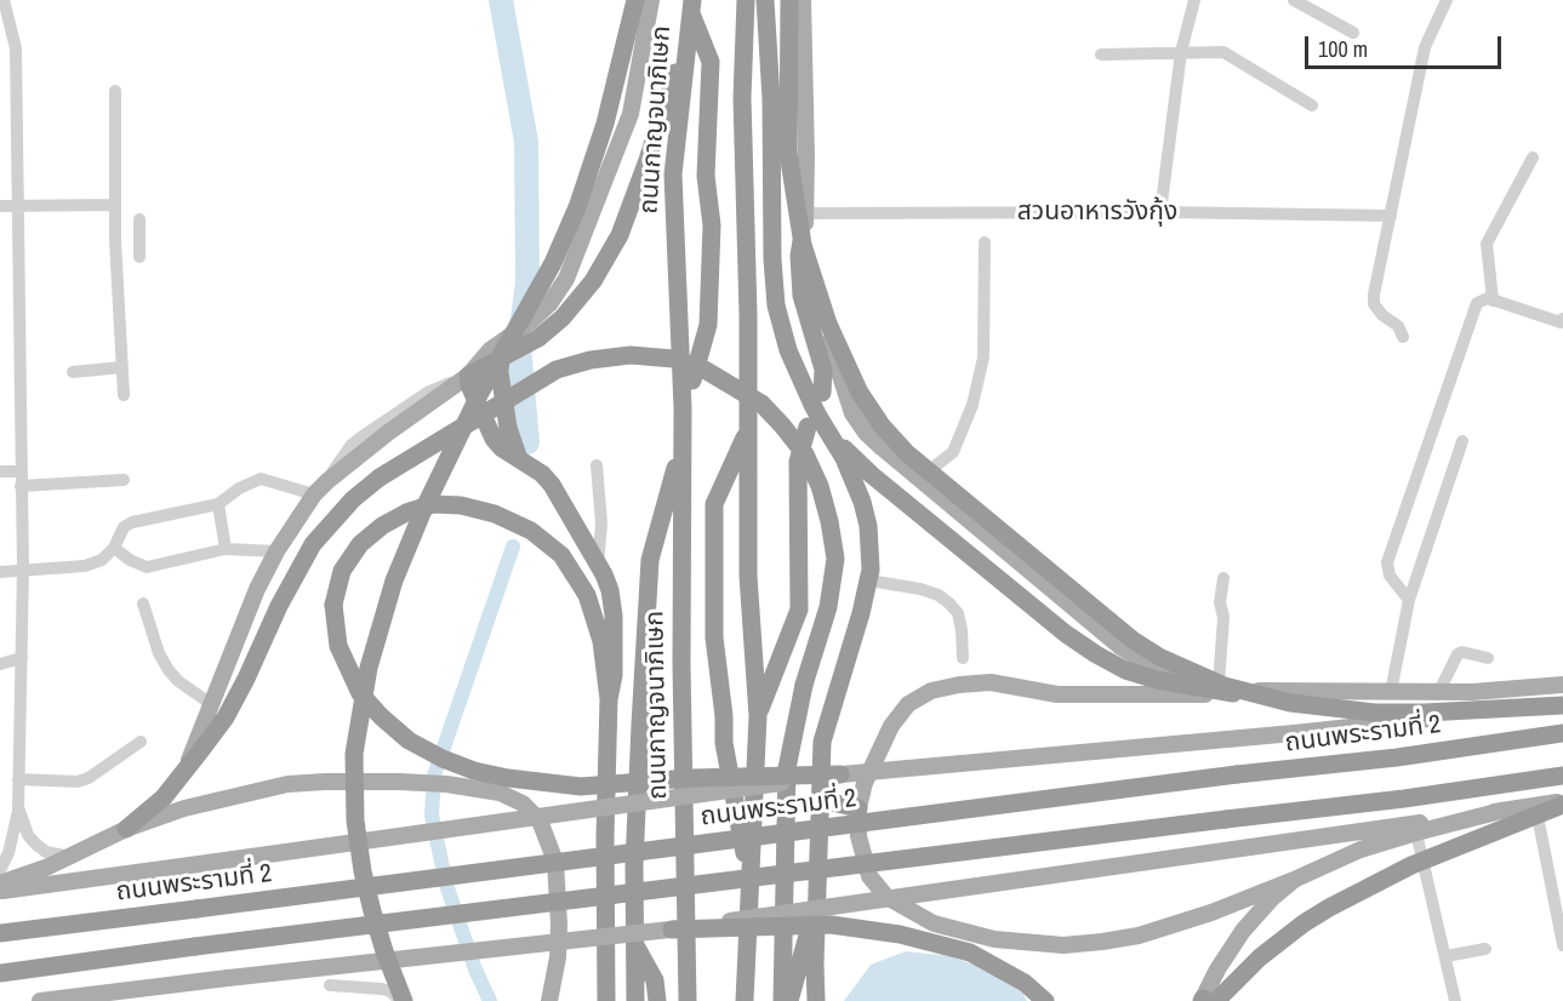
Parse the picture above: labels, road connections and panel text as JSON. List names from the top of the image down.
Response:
{
  "streets": {
    "highway": ["ถนนกาญจนาภิเษก", "ถนนพระรามที่ 2"],
    "street": ["สวนอาหารวังกุ้ง"]
  },
  "scale_bar": "100 m"
}
